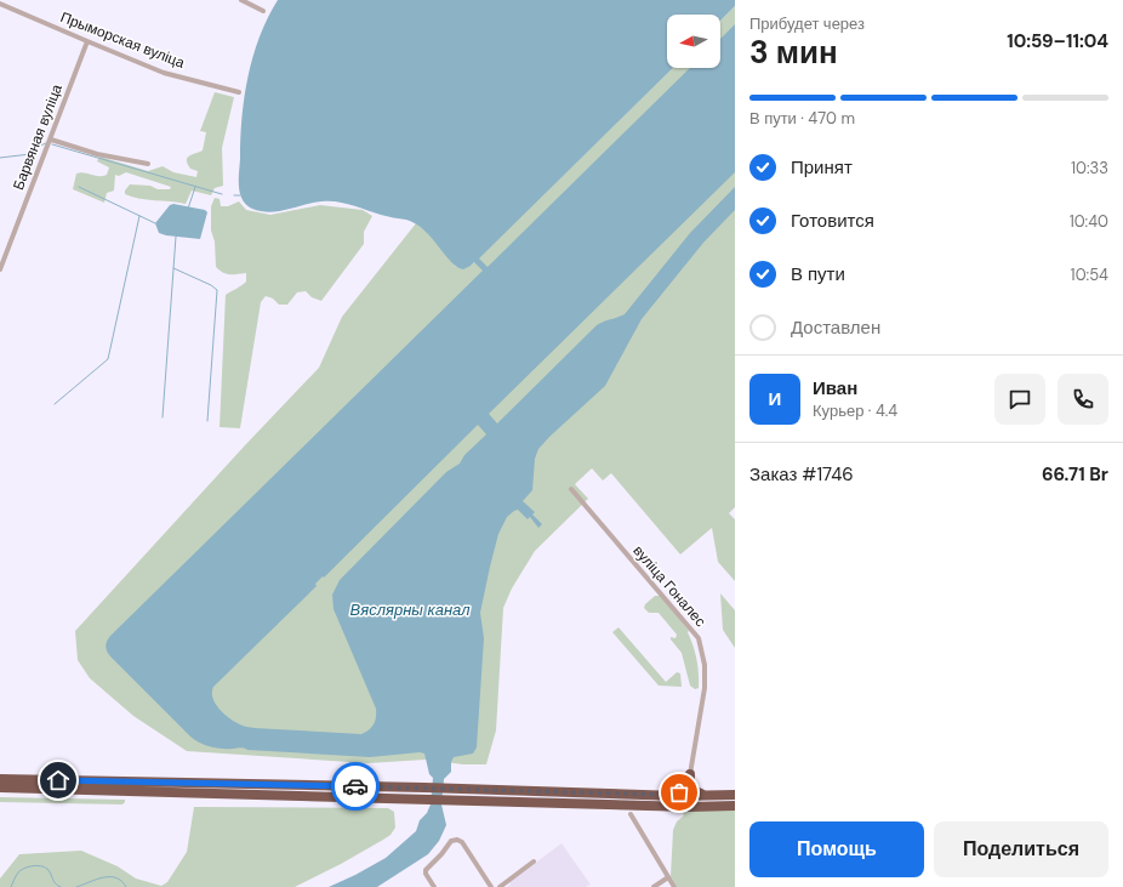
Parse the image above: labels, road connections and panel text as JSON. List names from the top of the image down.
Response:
{
  "streets": {
    "street": ["Прыморская вуліца", "Барвяная вуліца", "вуліца Гоналес"]
  },
  "crossings": [
    ["Прыморская вуліца", "Барвяная вуліца"]
  ],
  "water": ["Вяслярны канал"],
  "north": "left",
  "page": {
    "heading": ["3 мин", "Прибудет через", "10:59–11:04"],
    "panel": [
      "Иван",
      "Курьер · 4.4",
      "Заказ #1746",
      "66.71 Br"
    ],
    "bar": "В пути · 470 m",
    "list": [
      ["Принят", "10:33"],
      ["Готовится", "10:40"],
      ["В пути", "10:54"],
      "Доставлен"
    ],
    "round": "И",
    "buttons": ["Помощь", "Поделиться"]
  }
}
